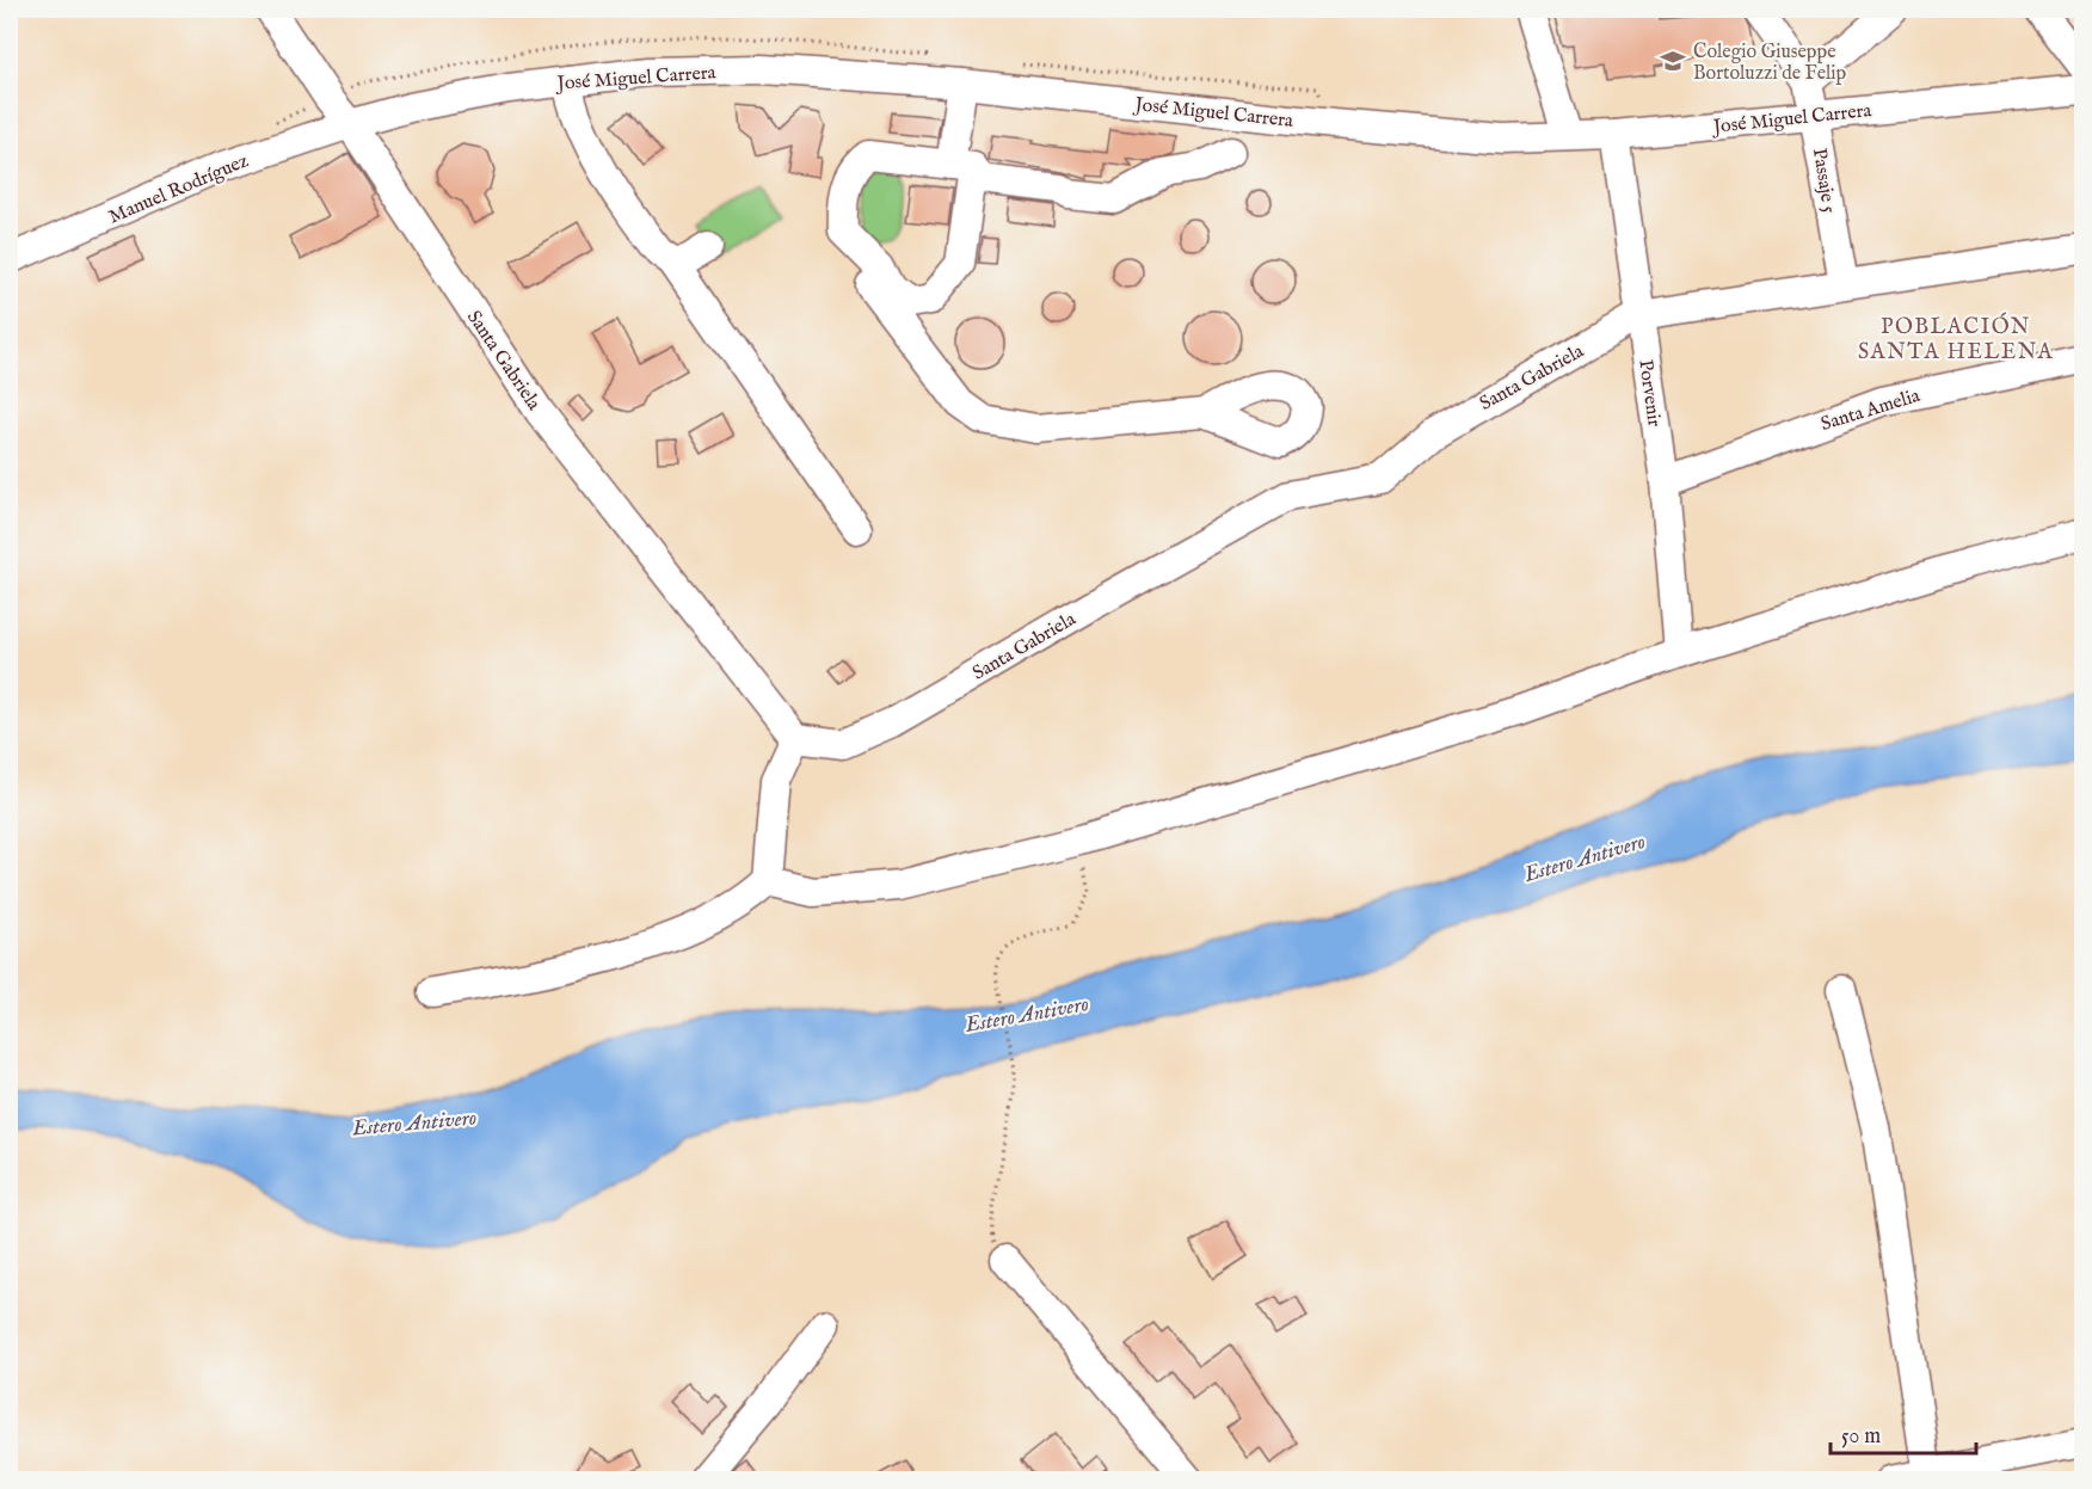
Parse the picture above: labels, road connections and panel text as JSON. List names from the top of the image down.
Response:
{
  "streets": {
    "street": [
      "José Miguel Carrera",
      "Passaje 5",
      "Manuel Rodríguez",
      "Santa Gabriela",
      "Porvenir",
      "Santa Amelia"
    ]
  },
  "crossings": [
    ["José Miguel Carrera", "Passaje 5"],
    ["José Miguel Carrera", "Manuel Rodríguez"],
    ["José Miguel Carrera", "Santa Gabriela"],
    ["José Miguel Carrera", "Porvenir"],
    ["Passaje 5", "Santa Gabriela"],
    ["Manuel Rodríguez", "Santa Gabriela"],
    ["Santa Gabriela", "Porvenir"],
    ["Porvenir", "Santa Amelia"]
  ],
  "districts": ["POBLACIÓN SANTA HELENA"],
  "water": ["Estero Antivero"],
  "places": {
    "school or university": ["Colegio Giuseppe Bortoluzzi de Felip"]
  },
  "scale_bar": "50 m"
}
